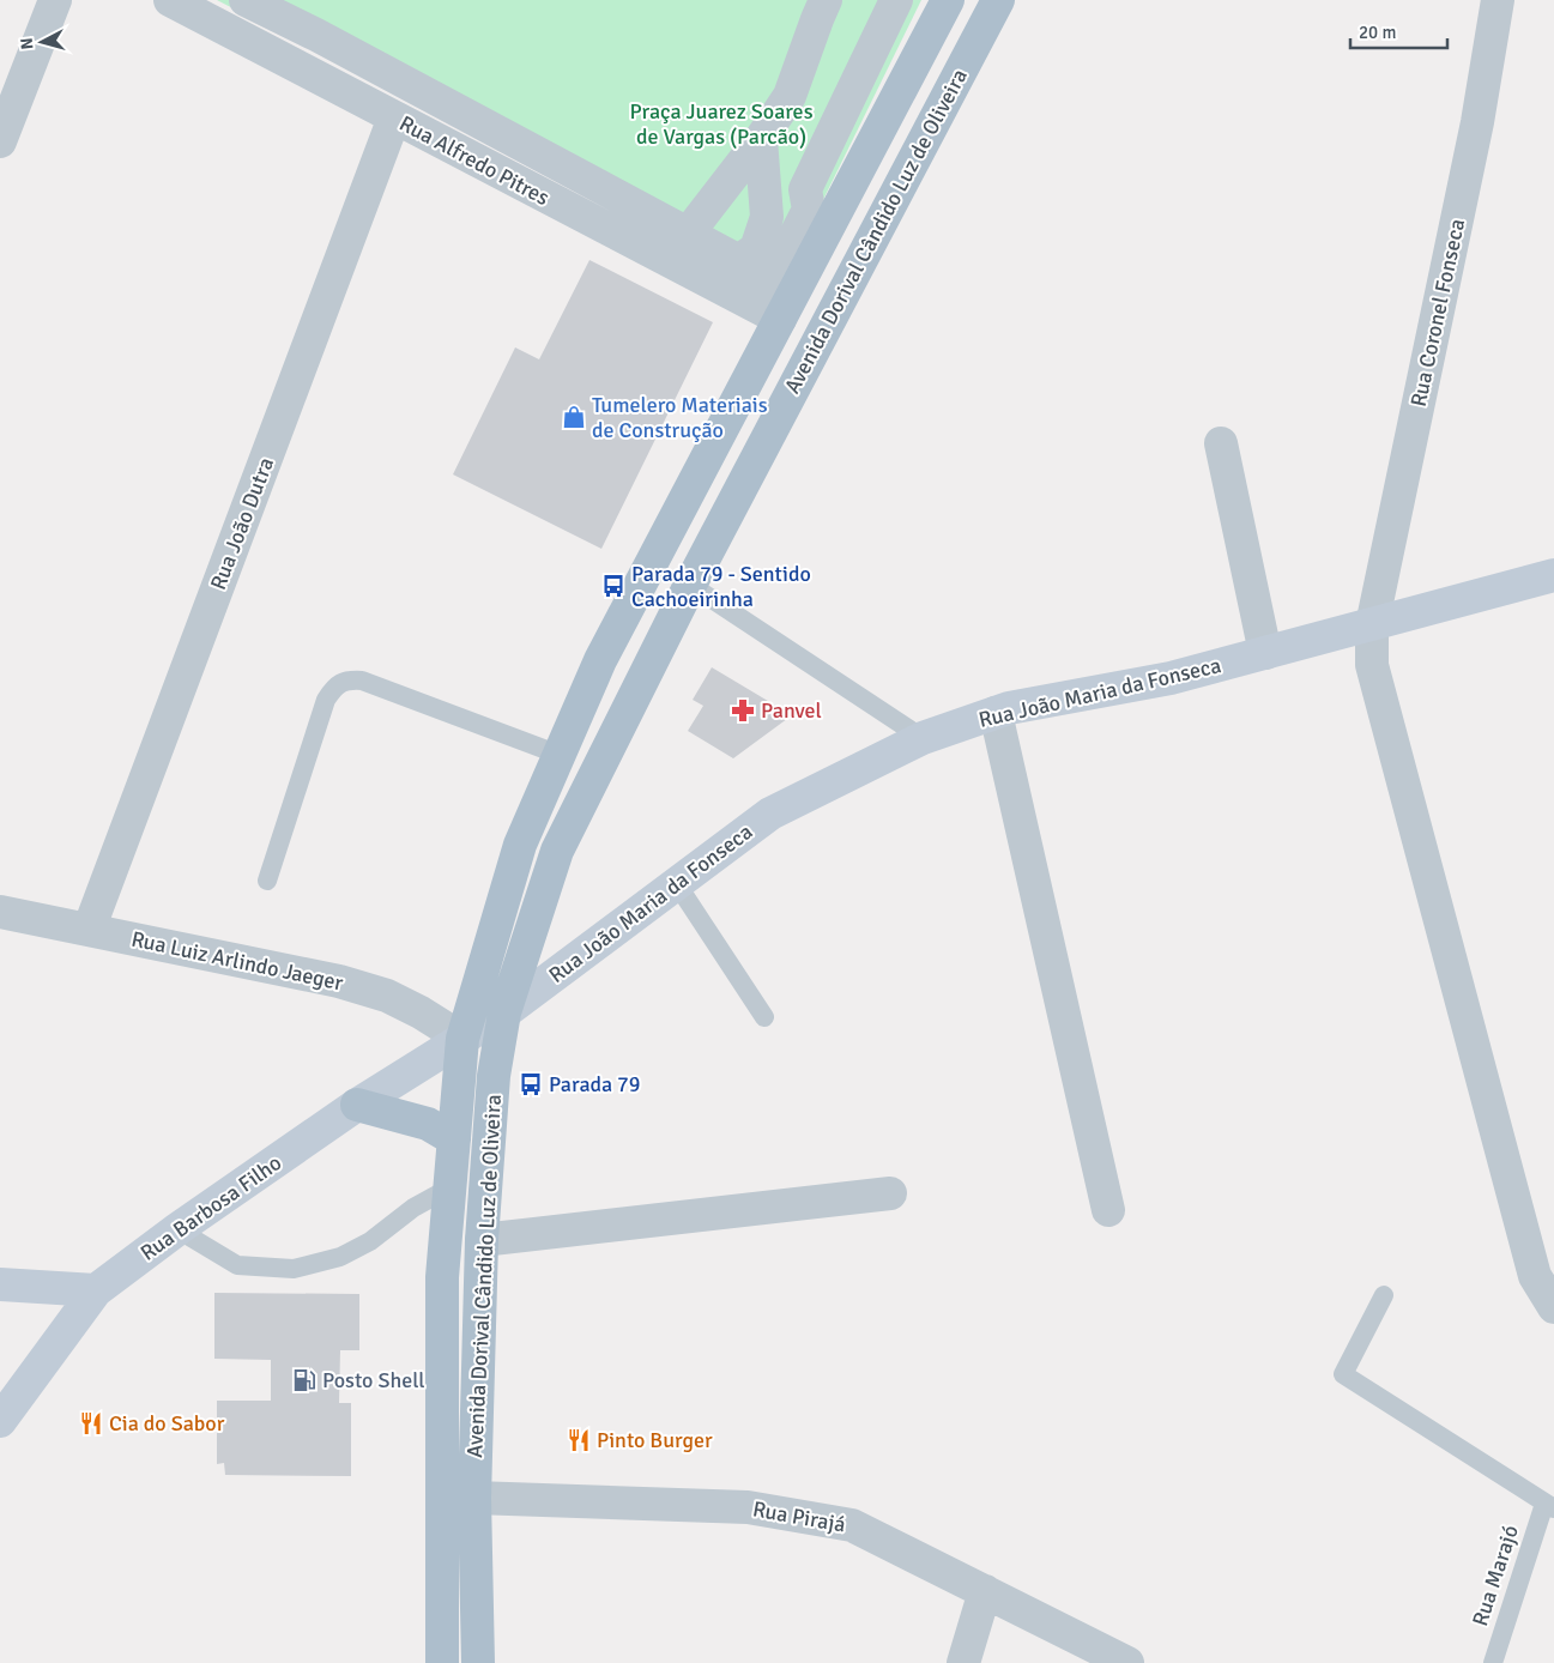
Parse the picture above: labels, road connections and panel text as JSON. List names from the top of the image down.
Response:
{
  "streets": {
    "main road": ["Avenida Dorival Cândido Luz de Oliveira", "Rua João Maria da Fonseca", "Rua Barbosa Filho"],
    "street": [
      "Rua Alfredo Pitres",
      "Rua Coronel Fonseca",
      "Rua João Dutra",
      "Rua Luiz Arlindo Jaeger",
      "Rua Pirajá"
    ],
    "lane": ["Rua Marajó"]
  },
  "crossings": [
    ["Rua Alfredo Pitres", "Avenida Dorival Cândido Luz de Oliveira"],
    ["Rua Alfredo Pitres", "Rua João Dutra"],
    ["Avenida Dorival Cândido Luz de Oliveira", "Rua João Maria da Fonseca"],
    ["Avenida Dorival Cândido Luz de Oliveira", "Rua Luiz Arlindo Jaeger"],
    ["Avenida Dorival Cândido Luz de Oliveira", "Rua Barbosa Filho"],
    ["Avenida Dorival Cândido Luz de Oliveira", "Rua Pirajá"],
    ["Rua Coronel Fonseca", "Rua João Maria da Fonseca"],
    ["Rua João Dutra", "Rua Luiz Arlindo Jaeger"],
    ["Rua João Maria da Fonseca", "Rua Luiz Arlindo Jaeger"],
    ["Rua João Maria da Fonseca", "Rua Barbosa Filho"],
    ["Rua Luiz Arlindo Jaeger", "Rua Barbosa Filho"]
  ],
  "parks": ["Praça Juarez Soares de Vargas (Parcão)"],
  "places": {
    "shop": ["Tumelero Materiais de Construção"],
    "bus stop": ["Parada 79 - Sentido Cachoeirinha", "Parada 79"],
    "pharmacy": ["Panvel"],
    "fuel station": ["Posto Shell"],
    "restaurant": ["Cia do Sabor", "Pinto Burger"]
  },
  "scale_bar": "20 m",
  "north": "left"
}
